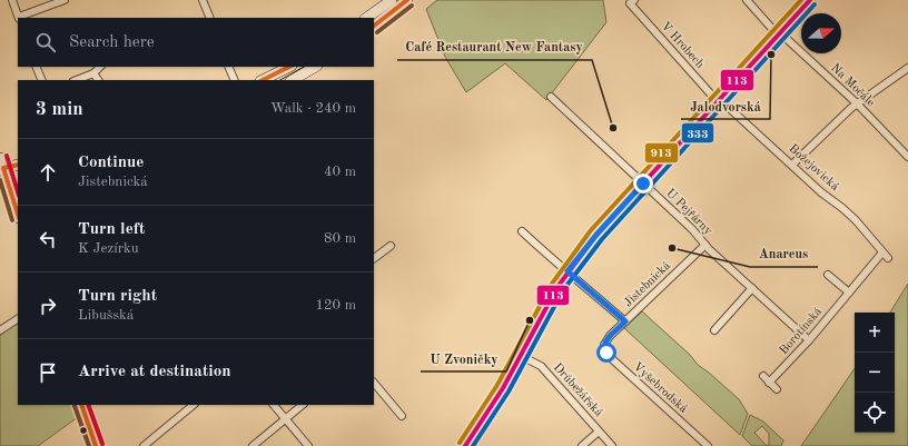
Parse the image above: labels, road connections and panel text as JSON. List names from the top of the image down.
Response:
{
  "streets": {
    "street": [
      "V Hrobech",
      "Na Močále",
      "Božejovická",
      "U Pejřárny",
      "Jistebnická",
      "Borotínská",
      "Vyšebrodská",
      "Drůbežářská"
    ]
  },
  "crossings": [
    ["V Hrobech", "Božejovická"],
    ["Božejovická", "Borotínská"],
    ["U Pejřárny", "Jistebnická"],
    ["U Pejřárny", "Borotínská"],
    ["Jistebnická", "Vyšebrodská"]
  ],
  "places": [
    "Jalodvorská",
    "Café Restaurant New Fantasy",
    "Anareus",
    "U Zvoničky"
  ],
  "lines": ["transit line 113", "transit line 913", "transit line 333"],
  "north": "right",
  "page": {
    "search": "Search here",
    "heading": ["3 min", "Walk · 240 m"],
    "list": [
      ["Continue", "Jistebnická", "40 m"],
      ["Turn left", "K Jezírku", "80 m"],
      ["Turn right", "Libušská", "120 m"],
      "Arrive at destination"
    ],
    "map_buttons": ["+", "−"]
  }
}
